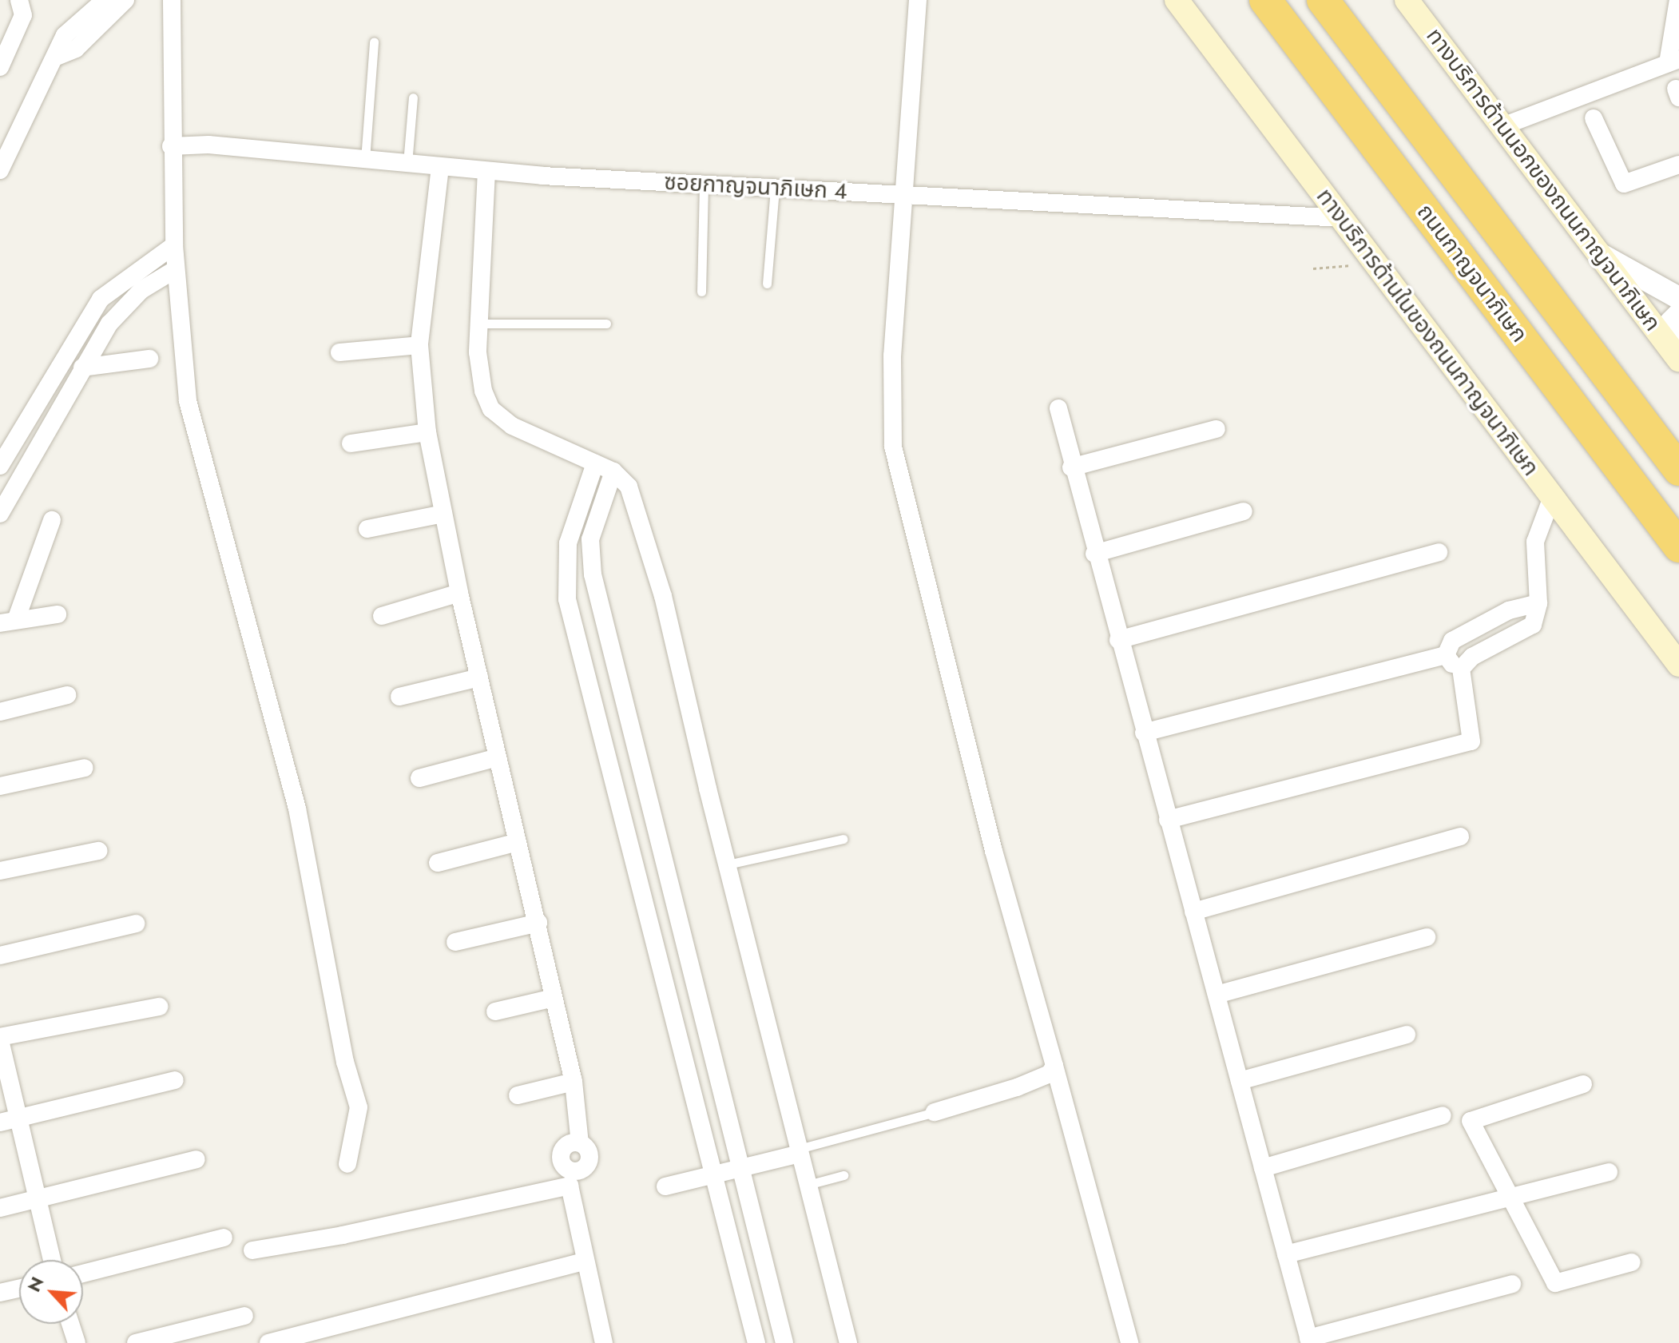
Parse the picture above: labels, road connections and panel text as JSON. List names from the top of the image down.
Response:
{
  "streets": {
    "highway": ["ถนนกาญจนาภิเษก"],
    "main road": ["ทางบริการด้านนอกของถนนกาญจนาภิเษก", "ทางบริการด้านในของถนนกาญจนาภิเษก"],
    "street": ["ซอยกาญจนาภิเษก 4"]
  },
  "crossings": [
    ["ซอยกาญจนาภิเษก 4", "ทางบริการด้านในของถนนกาญจนาภิเษก"]
  ],
  "north": "top left"
}
